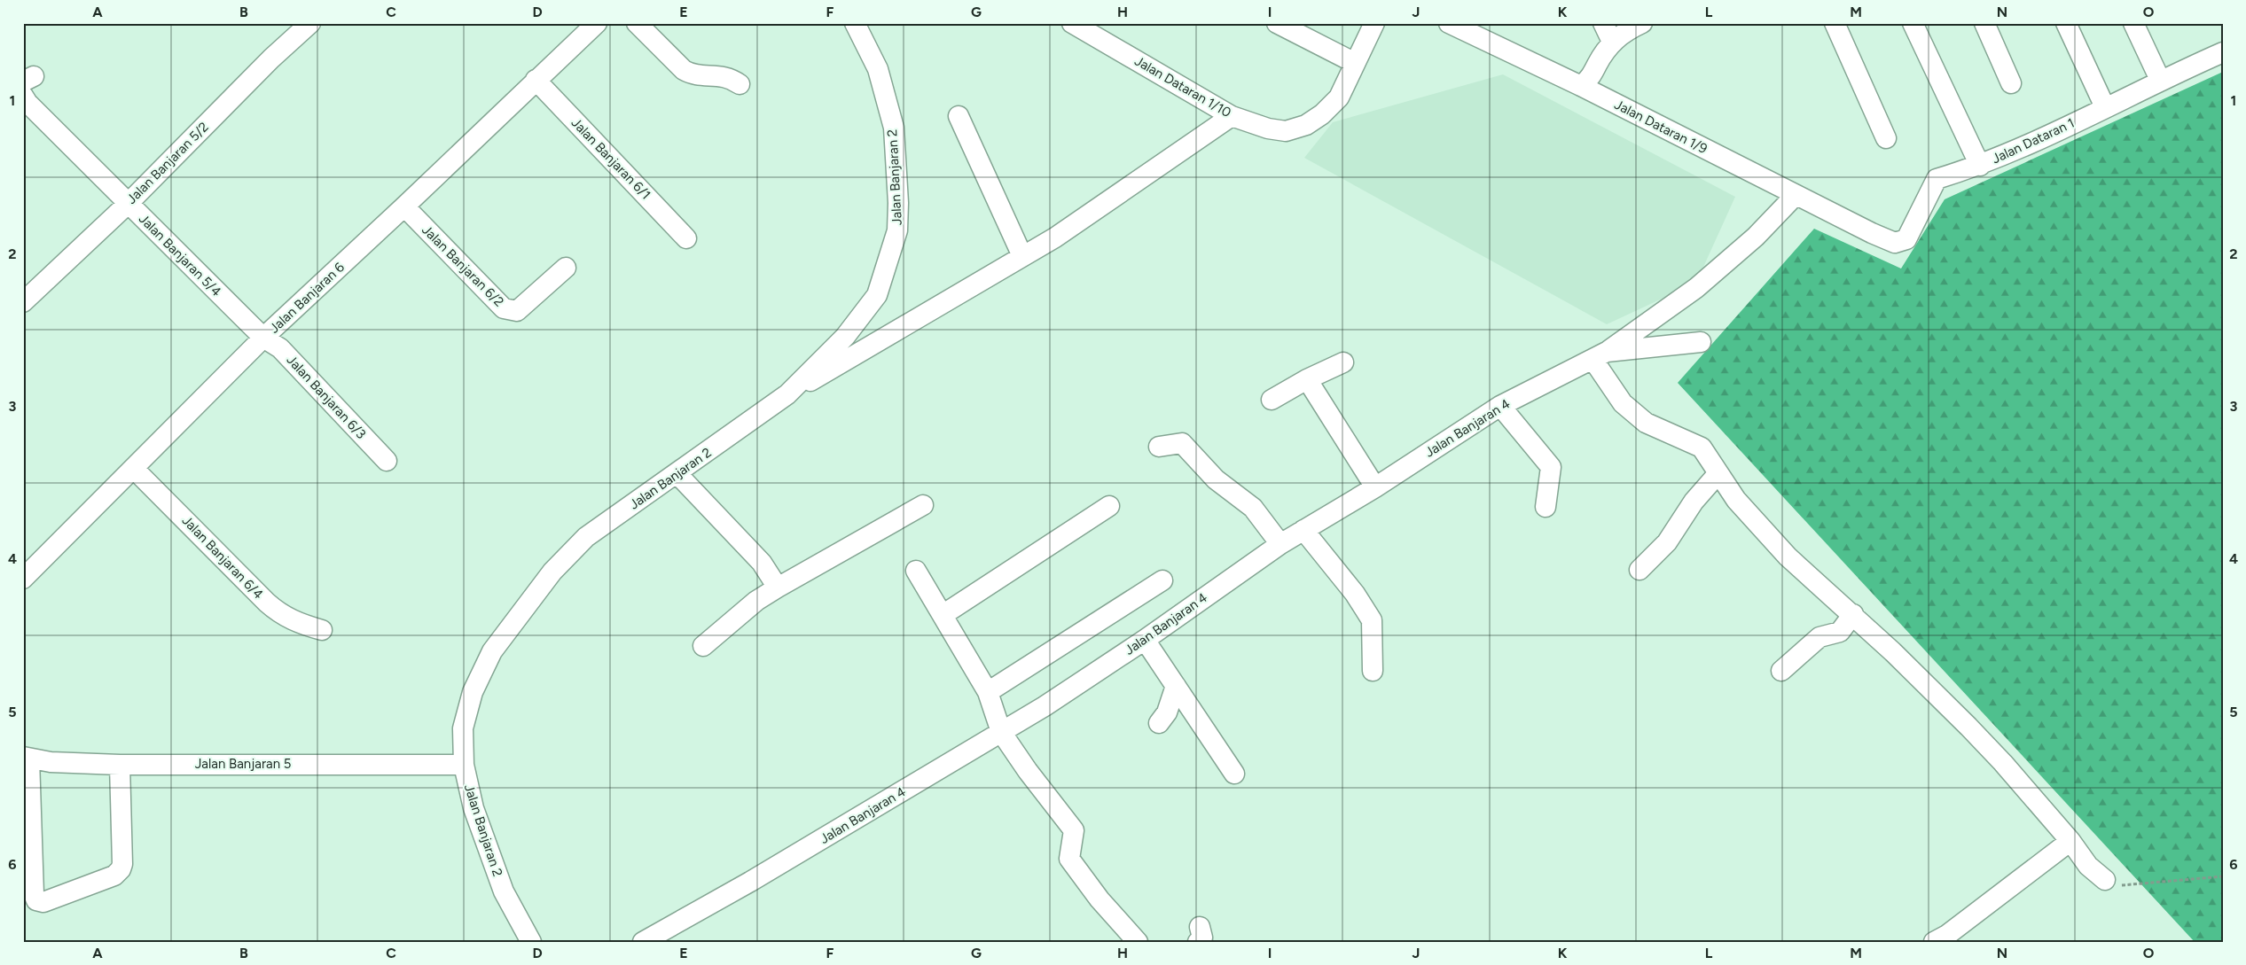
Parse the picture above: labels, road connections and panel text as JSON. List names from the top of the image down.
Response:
{
  "streets": {
    "street": [
      "Jalan Dataran 1/10",
      "Jalan Dataran 1/9",
      "Jalan Dataran 1",
      "Jalan Banjaran 6/1",
      "Jalan Banjaran 5/2",
      "Jalan Banjaran 2",
      "Jalan Banjaran 5/4",
      "Jalan Banjaran 6/2",
      "Jalan Banjaran 6",
      "Jalan Banjaran 6/3",
      "Jalan Banjaran 4",
      "Jalan Banjaran 6/4",
      "Jalan Banjaran 5"
    ]
  },
  "crossings": [
    ["Jalan Dataran 1/9", "Jalan Dataran 1"],
    ["Jalan Banjaran 6/1", "Jalan Banjaran 6"],
    ["Jalan Banjaran 5/2", "Jalan Banjaran 5/4"],
    ["Jalan Banjaran 2", "Jalan Banjaran 5"],
    ["Jalan Banjaran 5/4", "Jalan Banjaran 6"],
    ["Jalan Banjaran 5/4", "Jalan Banjaran 6/3"],
    ["Jalan Banjaran 6/2", "Jalan Banjaran 6"],
    ["Jalan Banjaran 6", "Jalan Banjaran 6/3"],
    ["Jalan Banjaran 6", "Jalan Banjaran 6/4"]
  ],
  "grid": {
    "columns": [
      "A",
      "B",
      "C",
      "D",
      "E",
      "F",
      "G",
      "H",
      "I",
      "J",
      "K",
      "L",
      "M",
      "N",
      "O"
    ],
    "rows": [
      "1",
      "2",
      "3",
      "4",
      "5",
      "6"
    ]
  }
}
